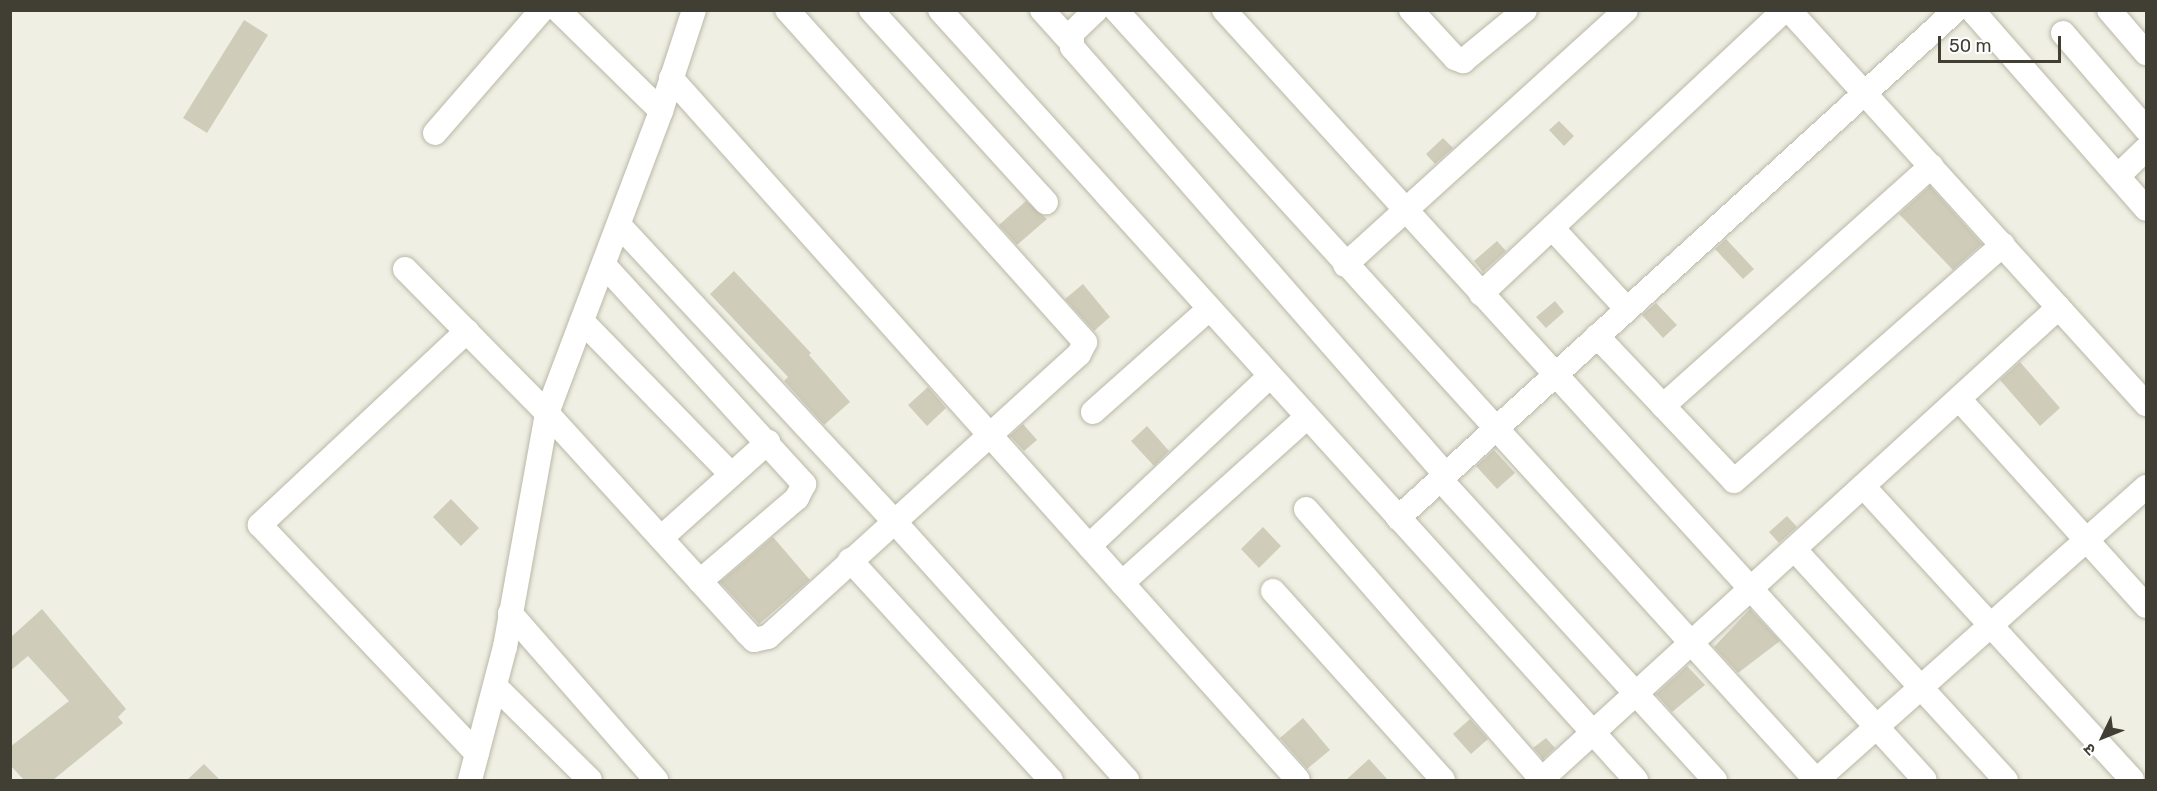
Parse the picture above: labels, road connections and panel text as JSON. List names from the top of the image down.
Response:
{
  "scale_bar": "50 m",
  "north": "bottom left"
}
